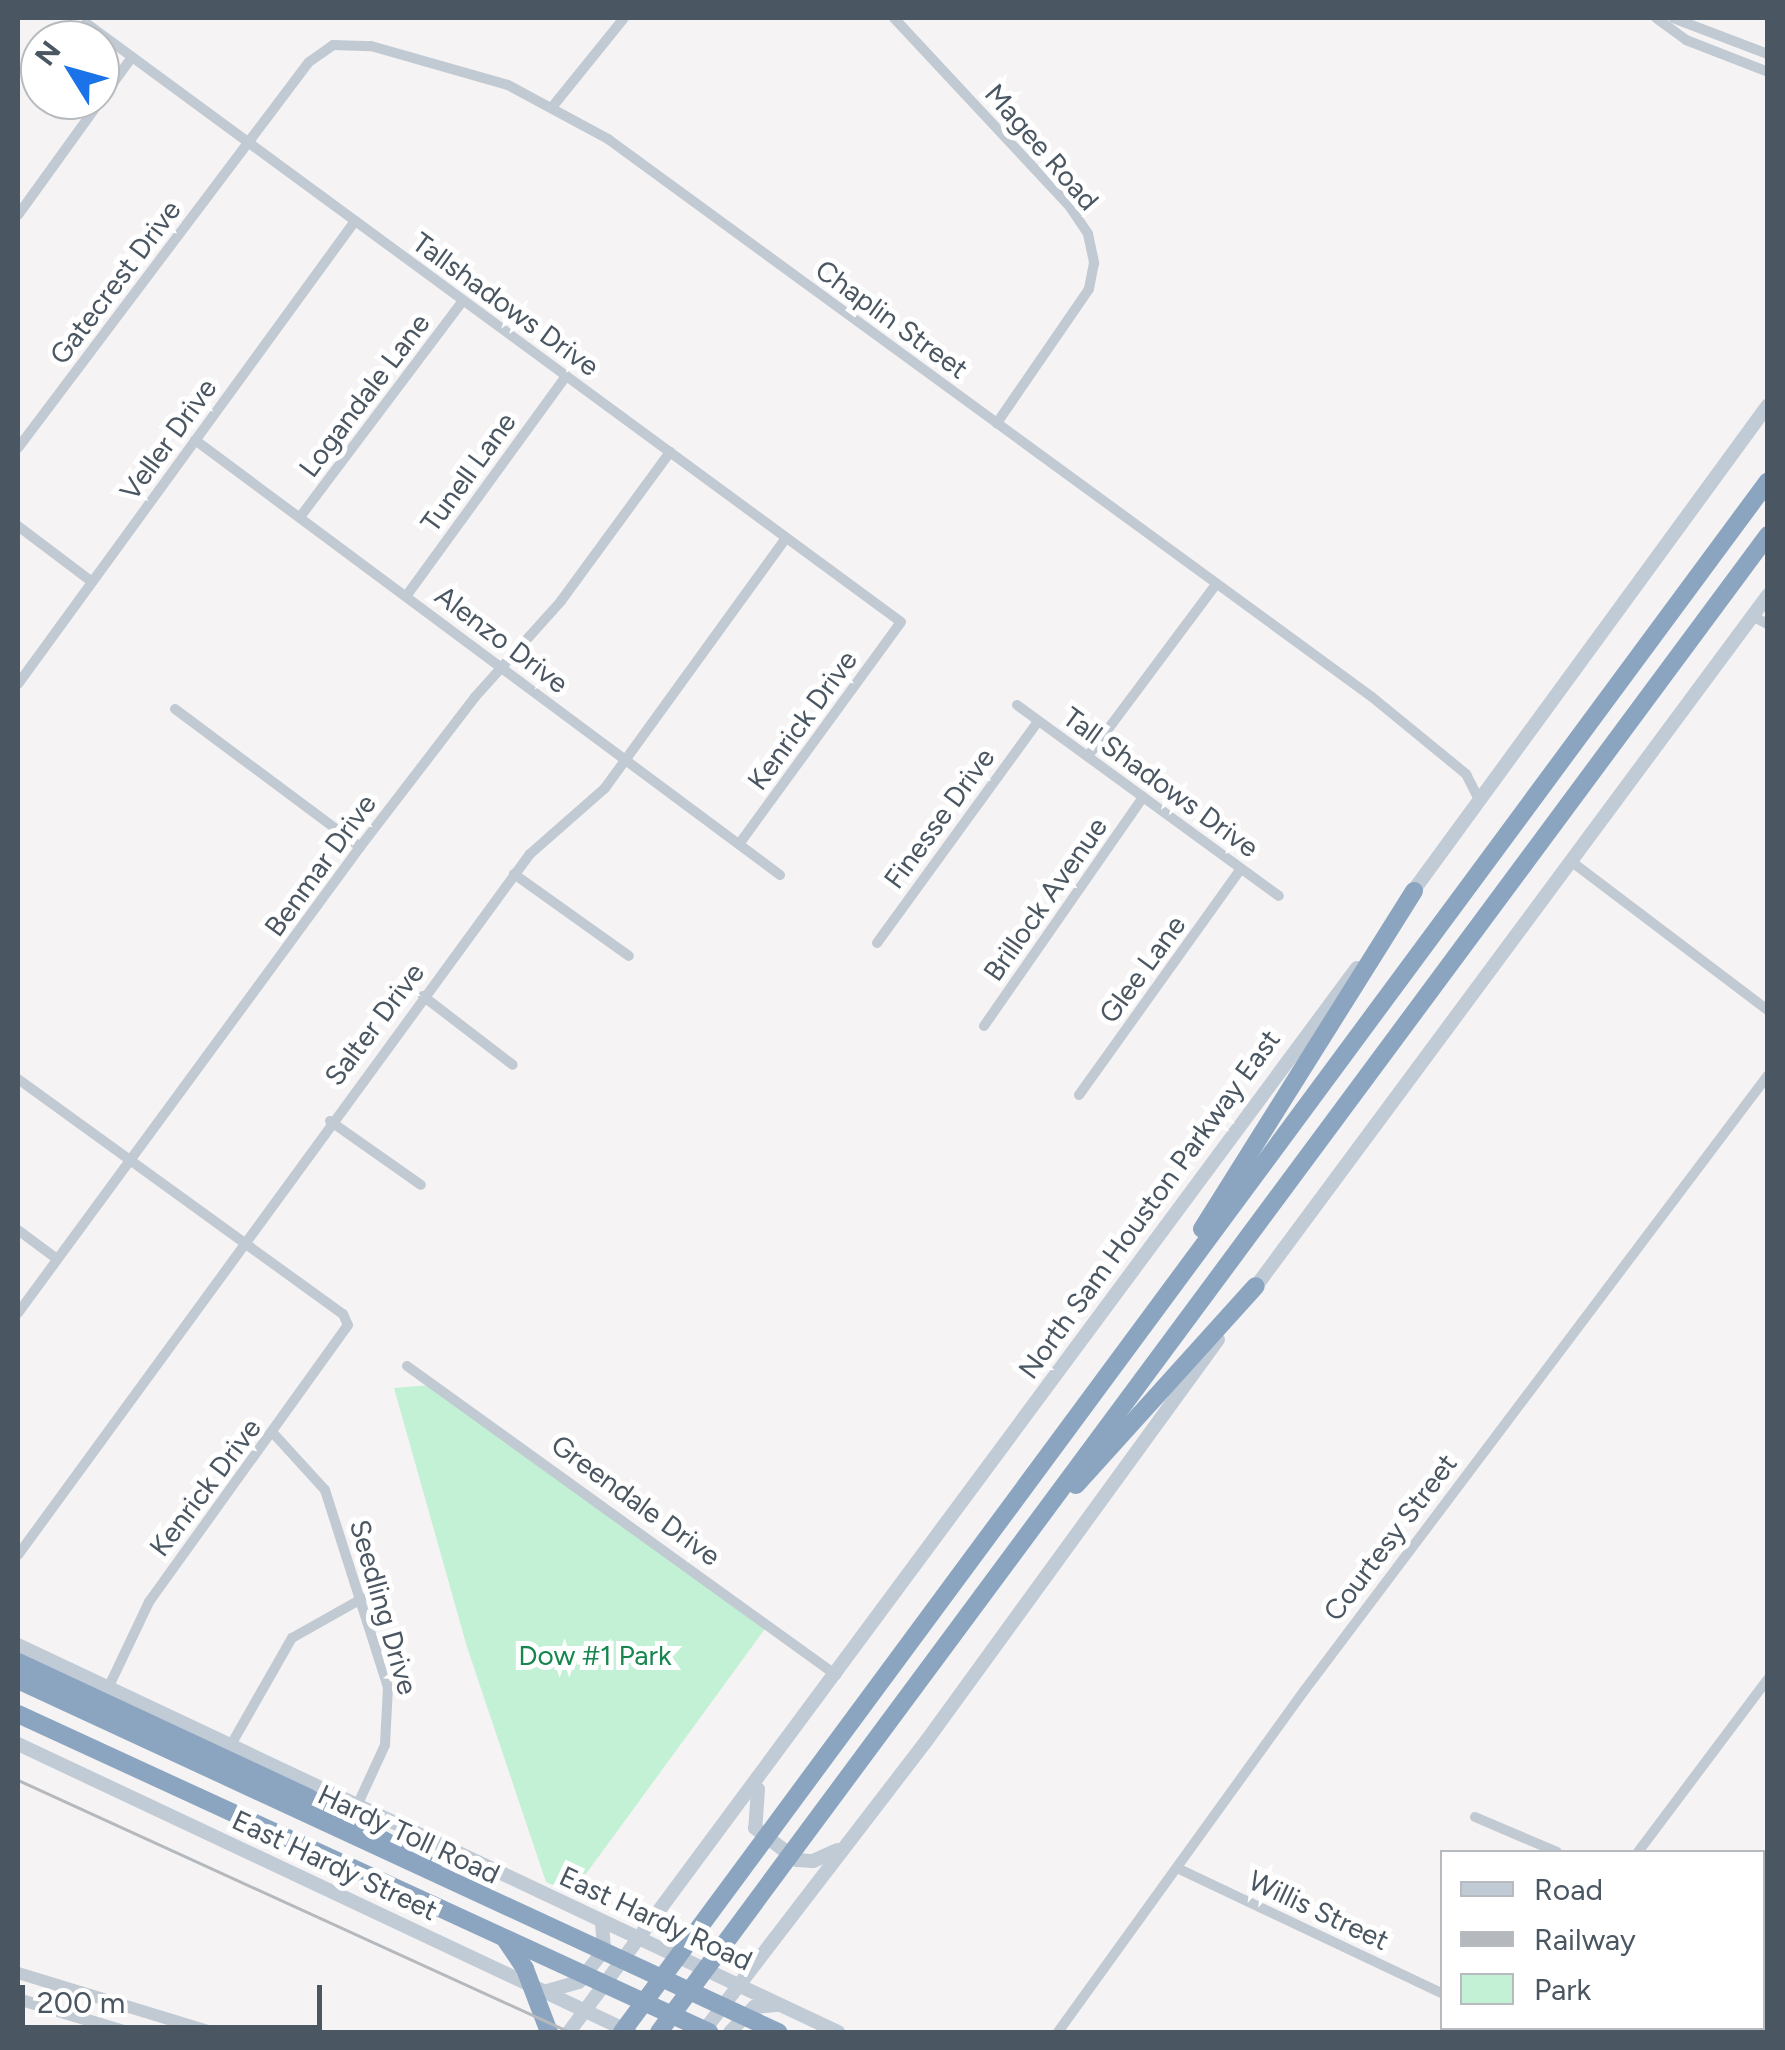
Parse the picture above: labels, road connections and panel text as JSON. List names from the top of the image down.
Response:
{
  "streets": {
    "highway": ["Hardy Toll Road"],
    "main road": ["North Sam Houston Parkway East", "East Hardy Street", "East Hardy Road"],
    "street": [
      "Magee Road",
      "Gatecrest Drive",
      "Tallshadows Drive",
      "Chaplin Street",
      "Logandale Lane",
      "Veller Drive",
      "Tunell Lane",
      "Alenzo Drive",
      "Kenrick Drive",
      "Tall Shadows Drive",
      "Finesse Drive",
      "Benmar Drive",
      "Brillock Avenue",
      "Glee Lane",
      "Salter Drive",
      "Greendale Drive",
      "Courtesy Street",
      "Seedling Drive",
      "Willis Street"
    ]
  },
  "crossings": [
    ["Magee Road", "Chaplin Street"],
    ["Gatecrest Drive", "Tallshadows Drive"],
    ["Gatecrest Drive", "Chaplin Street"],
    ["Tallshadows Drive", "Chaplin Street"],
    ["Tallshadows Drive", "Logandale Lane"],
    ["Tallshadows Drive", "Veller Drive"],
    ["Tallshadows Drive", "Tunell Lane"],
    ["Tallshadows Drive", "Kenrick Drive"],
    ["Tallshadows Drive", "Benmar Drive"],
    ["Tallshadows Drive", "Salter Drive"],
    ["Chaplin Street", "North Sam Houston Parkway East"],
    ["Logandale Lane", "Alenzo Drive"],
    ["Veller Drive", "Alenzo Drive"],
    ["Tunell Lane", "Alenzo Drive"],
    ["Alenzo Drive", "Kenrick Drive"],
    ["Alenzo Drive", "Benmar Drive"],
    ["Alenzo Drive", "Salter Drive"],
    ["Kenrick Drive", "Salter Drive"],
    ["Kenrick Drive", "Seedling Drive"],
    ["Kenrick Drive", "East Hardy Road"],
    ["Tall Shadows Drive", "Finesse Drive"],
    ["Tall Shadows Drive", "Brillock Avenue"],
    ["Tall Shadows Drive", "Glee Lane"],
    ["North Sam Houston Parkway East", "Greendale Drive"],
    ["North Sam Houston Parkway East", "East Hardy Street"],
    ["North Sam Houston Parkway East", "East Hardy Road"],
    ["Courtesy Street", "Willis Street"],
    ["Seedling Drive", "East Hardy Road"]
  ],
  "parks": ["Dow #1 Park"],
  "legend": ["Road", "Railway", "Park"],
  "scale_bar": "200 m",
  "north": "top left"
}
